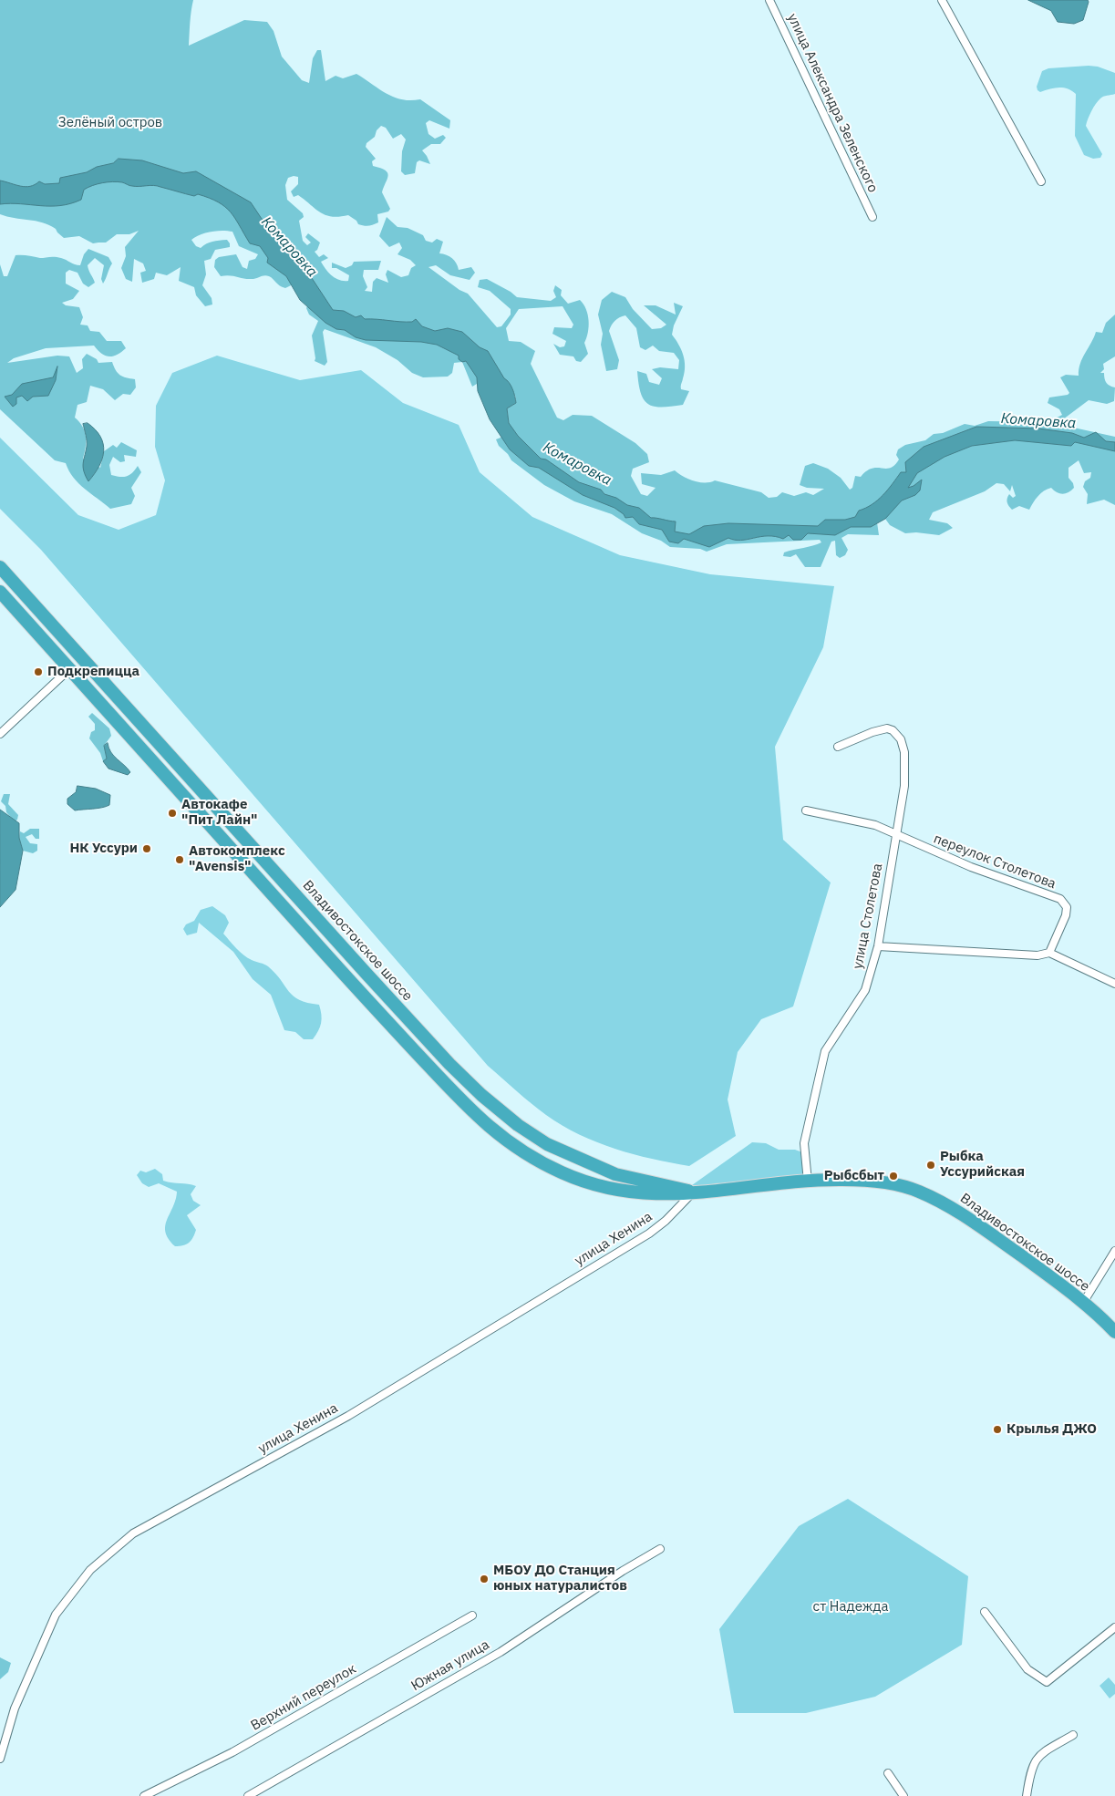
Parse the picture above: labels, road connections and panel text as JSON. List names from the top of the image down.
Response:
{
  "streets": {
    "highway": ["Владивостокское шоссе"],
    "street": [
      "улица Александра Зеленского",
      "переулок Столетова",
      "улица Столетова",
      "улица Хенина",
      "Южная улица",
      "Верхний переулок"
    ]
  },
  "crossings": [
    ["переулок Столетова", "улица Столетова"],
    ["улица Столетова", "Владивостокское шоссе"],
    ["Владивостокское шоссе", "улица Хенина"]
  ],
  "water": ["Комаровка"],
  "parks": ["Зелёный остров", "ст Надежда"],
  "places": [
    "Подкрепицца",
    "Автокафе \"Пит Лайн\"",
    "НК Уссури",
    "Автокомплекс \"Avensis\"",
    "Рыбка Уссурийская",
    "Рыбсбыт",
    "Крылья ДЖО",
    "МБОУ ДО Станция юных натуралистов"
  ]
}
